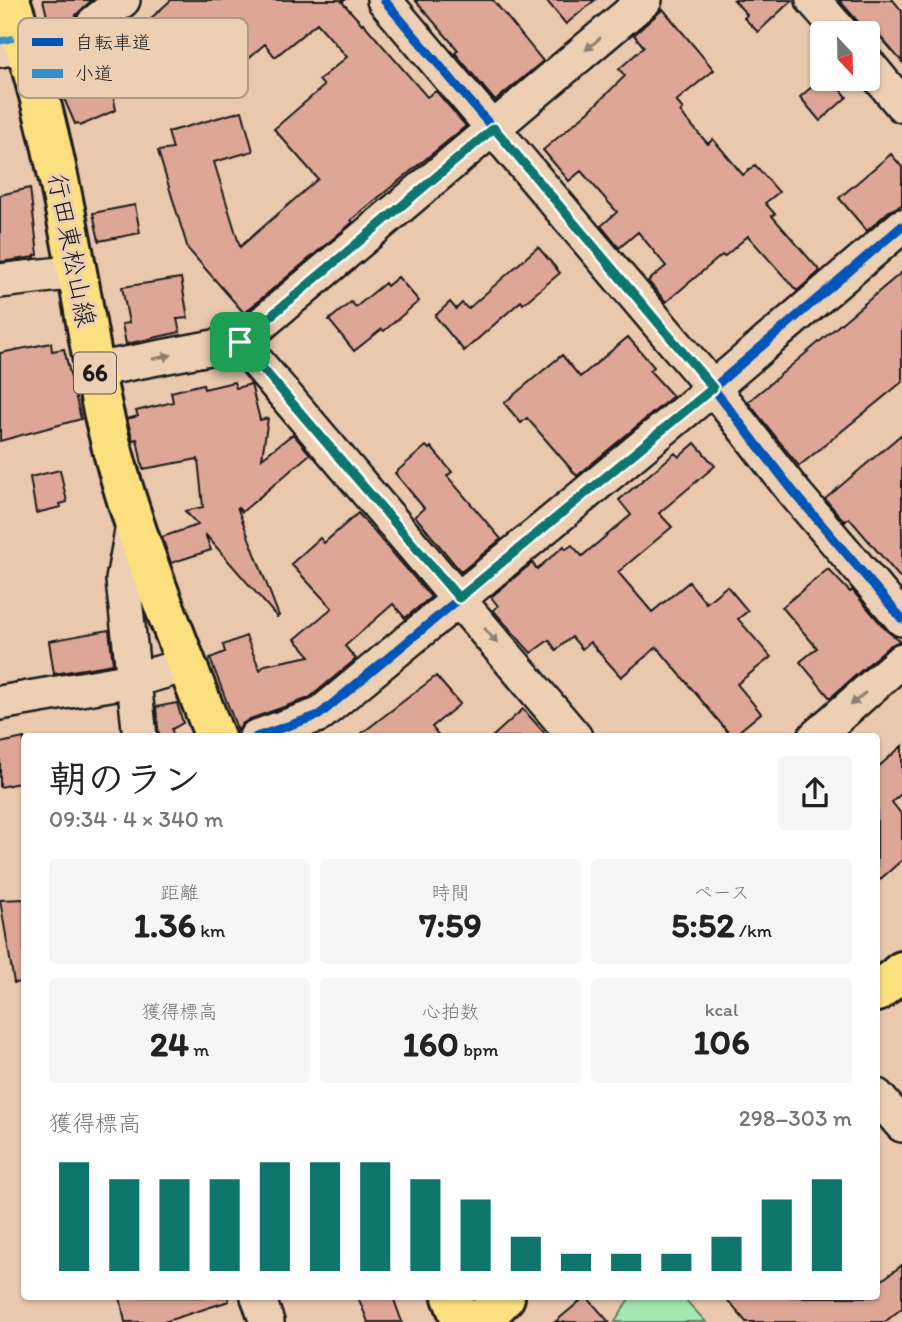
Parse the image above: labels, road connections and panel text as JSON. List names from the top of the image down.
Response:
{
  "streets": {
    "main road": ["行田東松山線", "66"]
  },
  "legend": ["自転車道", "小道"],
  "north": "bottom",
  "page": {
    "heading": ["朝のラン", "09:34 · 4 × 340 m"],
    "stats": [
      ["距離", "1.36 km"],
      ["時間", "7:59"],
      ["ペース", "5:52 /km"],
      ["獲得標高", "24 m"],
      ["心拍数", "160 bpm"],
      ["kcal", "106"]
    ],
    "chart": ["獲得標高", "298–303 m"]
  }
}
